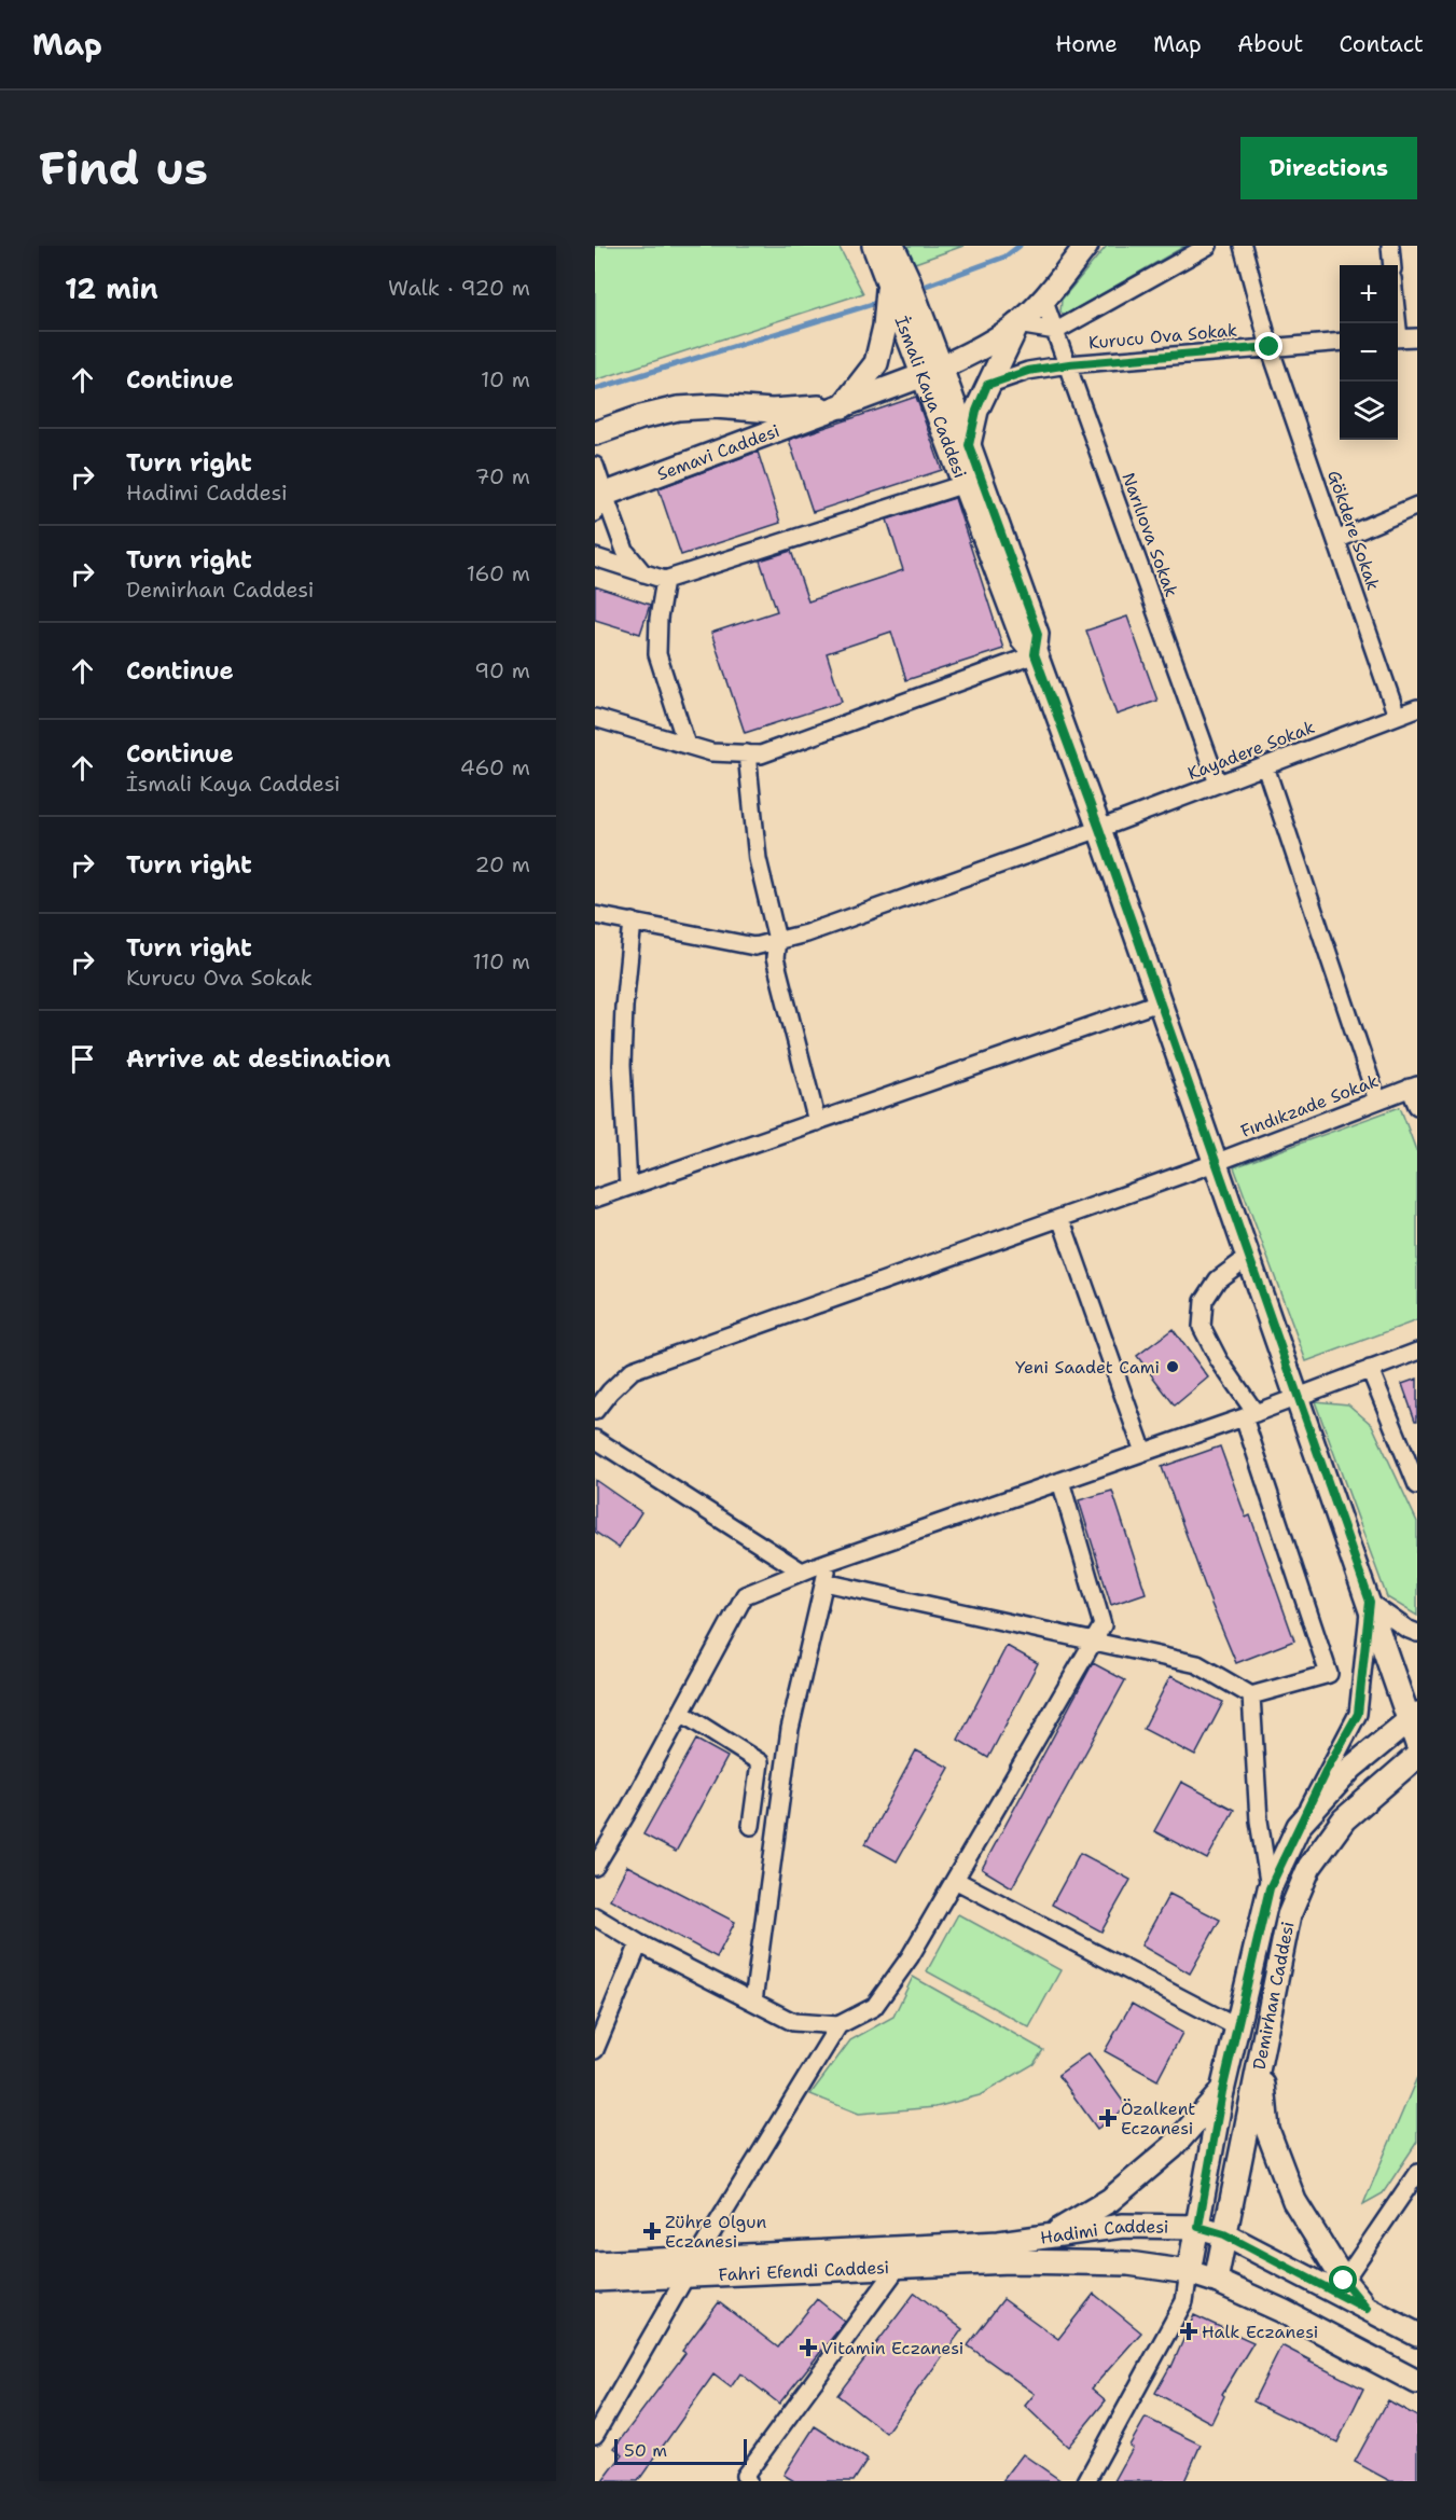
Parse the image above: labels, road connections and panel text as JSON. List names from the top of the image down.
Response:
{
  "streets": {
    "street": [
      "Kurucu Ova Sokak",
      "İsmali Kaya Caddesi",
      "Semavi Caddesi",
      "Gökdere Sokak",
      "Narılıova Sokak",
      "Kayadere Sokak",
      "Fındıkzade Sokak",
      "Demirhan Caddesi",
      "Hadimi Caddesi",
      "Fahri Efendi Caddesi"
    ]
  },
  "crossings": [
    ["Kurucu Ova Sokak", "Gökdere Sokak"],
    ["Kurucu Ova Sokak", "Narılıova Sokak"],
    ["İsmali Kaya Caddesi", "Semavi Caddesi"],
    ["İsmali Kaya Caddesi", "Kayadere Sokak"],
    ["İsmali Kaya Caddesi", "Fındıkzade Sokak"],
    ["İsmali Kaya Caddesi", "Demirhan Caddesi"],
    ["Gökdere Sokak", "Kayadere Sokak"],
    ["Narılıova Sokak", "Kayadere Sokak"],
    ["Demirhan Caddesi", "Hadimi Caddesi"],
    ["Hadimi Caddesi", "Fahri Efendi Caddesi"]
  ],
  "places": {
    "other": ["Yeni Saadet Cami"],
    "health": [
      "Özalkent Eczanesi",
      "Zühre Olgun Eczanesi",
      "Halk Eczanesi",
      "Vitamin Eczanesi"
    ]
  },
  "scale_bar": "50 m",
  "page": {
    "header": "Map",
    "nav": [
      "Home",
      "Map",
      "About",
      "Contact"
    ],
    "buttons": "Directions",
    "title": "Find us",
    "heading": ["12 min", "Walk · 920 m"],
    "map_buttons": ["+", "−"],
    "list": [
      ["Continue", "10 m"],
      ["Turn right", "Hadimi Caddesi", "70 m"],
      ["Turn right", "Demirhan Caddesi", "160 m"],
      ["Continue", "90 m"],
      ["Continue", "İsmali Kaya Caddesi", "460 m"],
      ["Turn right", "20 m"],
      ["Turn right", "Kurucu Ova Sokak", "110 m"],
      "Arrive at destination"
    ],
    "scale": "50 m"
  }
}
